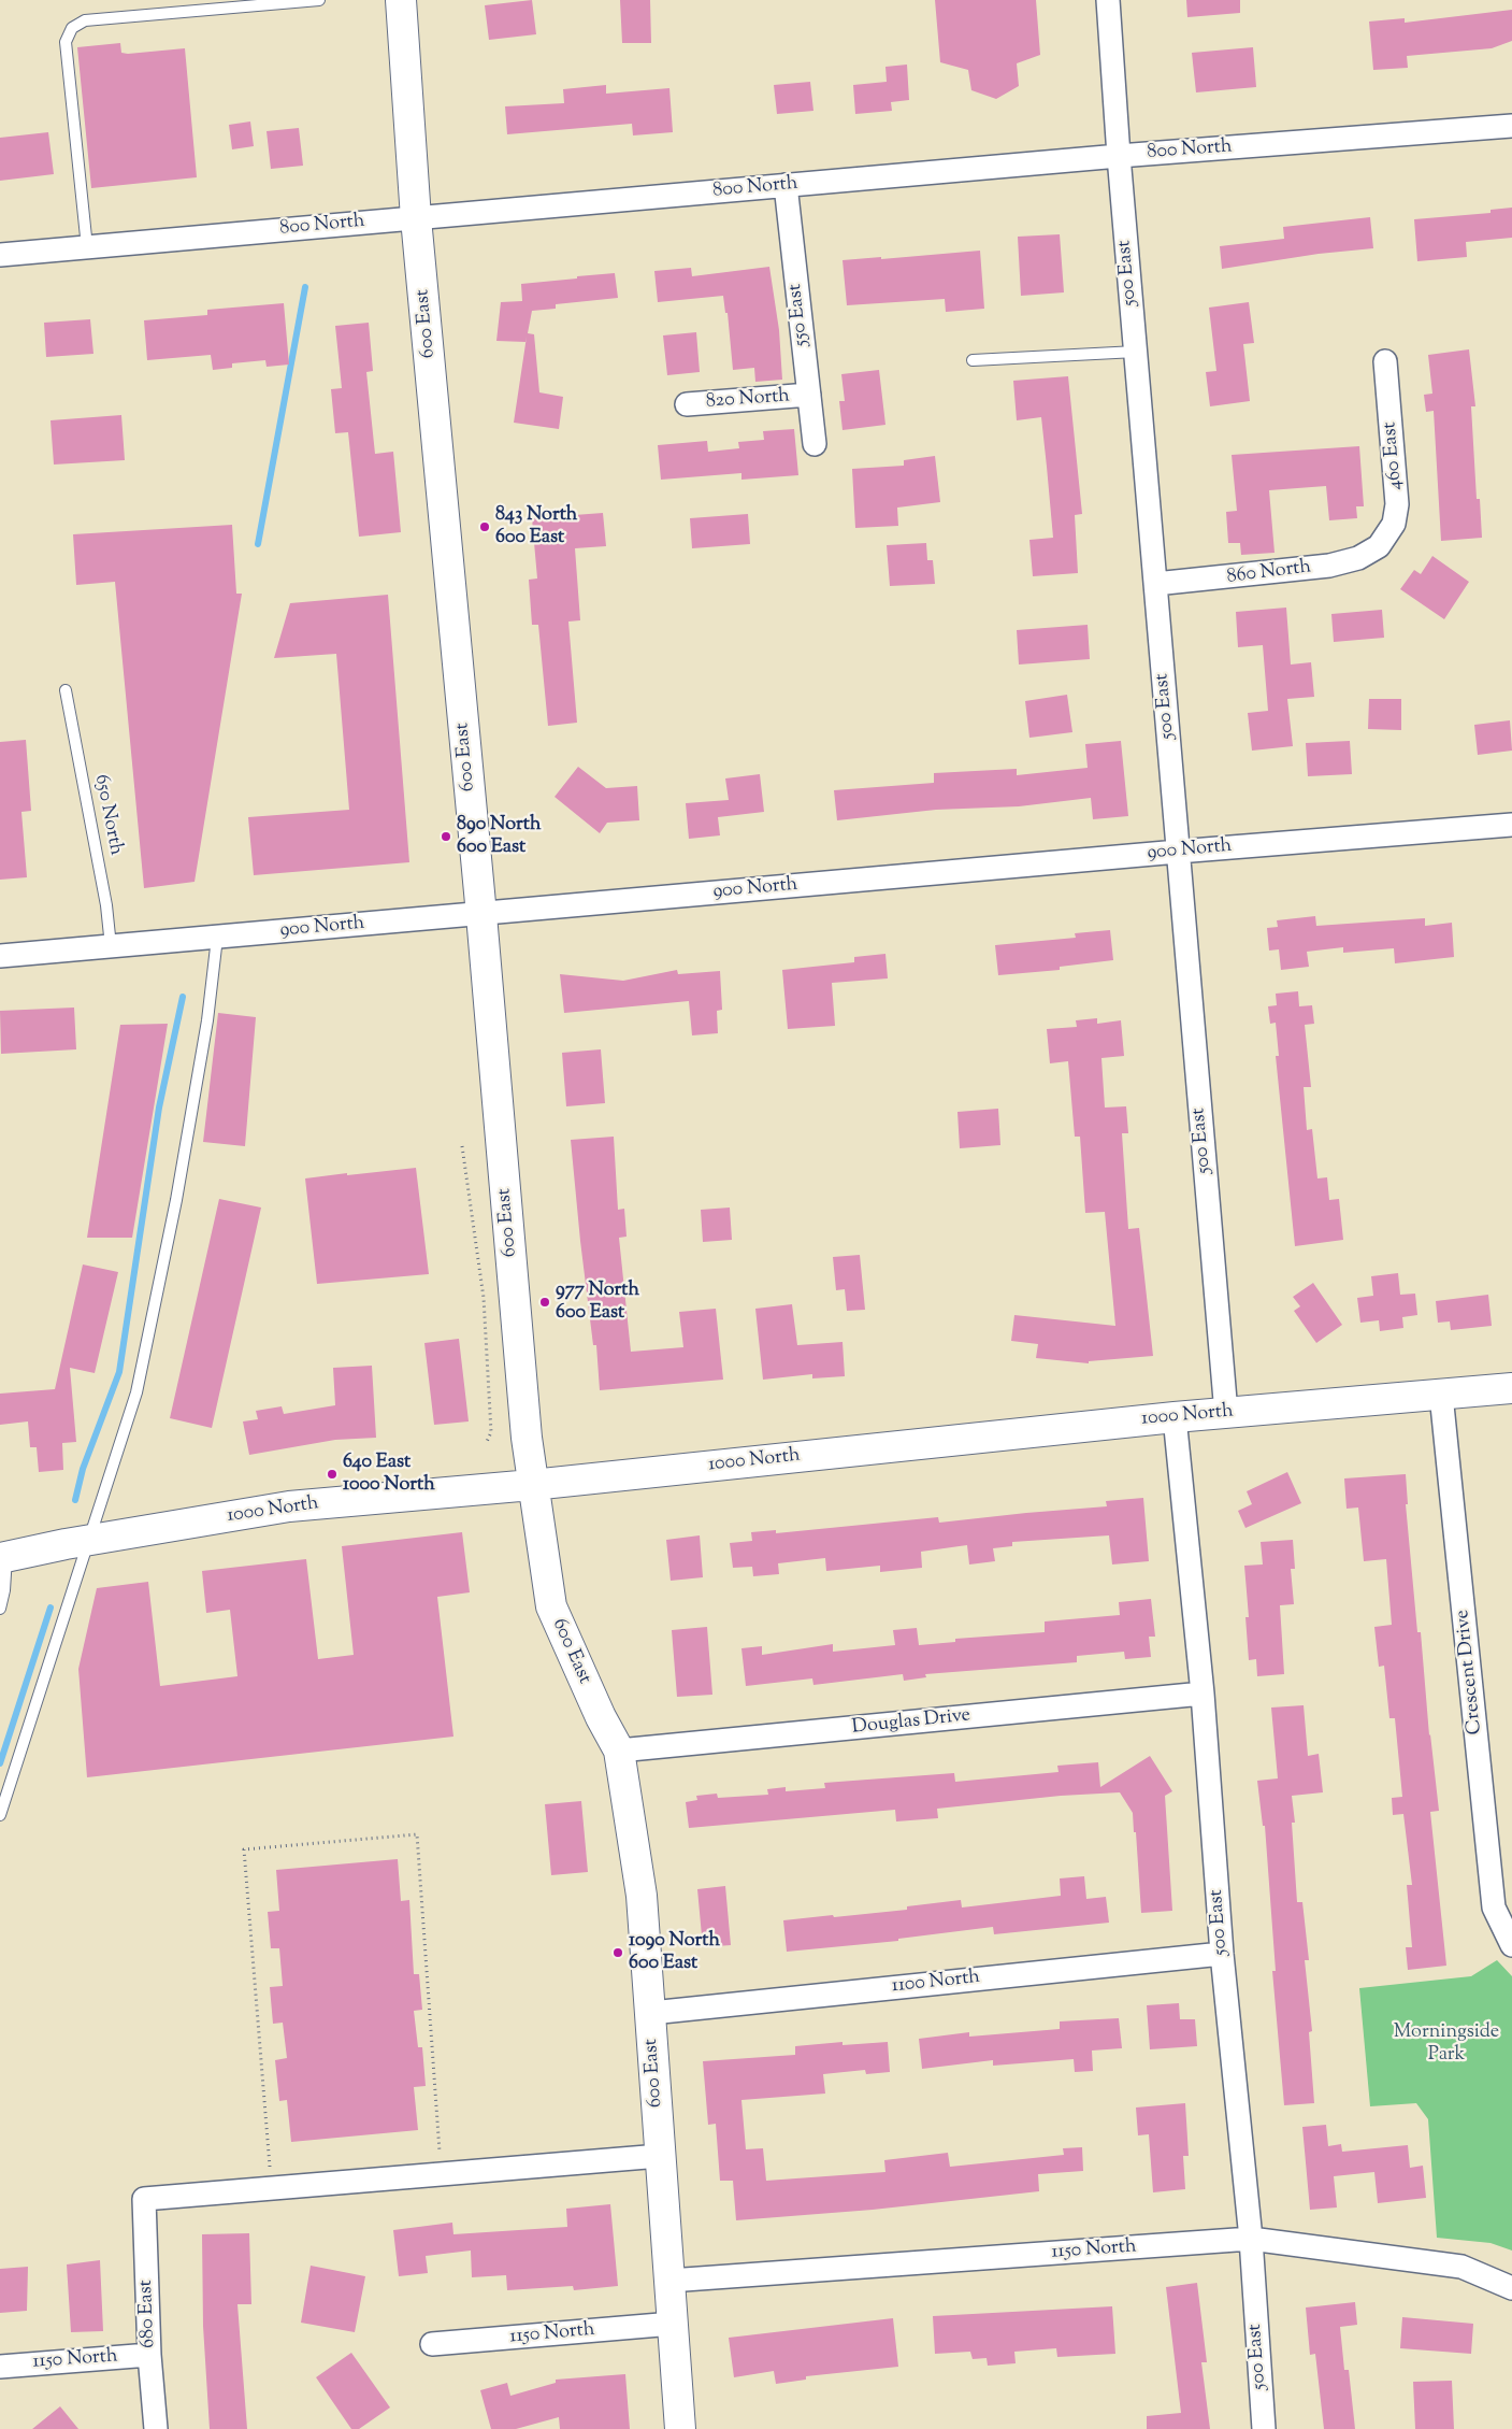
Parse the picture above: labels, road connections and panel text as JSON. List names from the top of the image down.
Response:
{
  "streets": {
    "street": [
      "800 North",
      "500 East",
      "550 East",
      "600 East",
      "820 North",
      "460 East",
      "860 North",
      "900 North",
      "1000 North",
      "Crescent Drive",
      "Douglas Drive",
      "1100 North",
      "1150 North",
      "680 East"
    ],
    "lane": ["650 North"]
  },
  "crossings": [
    ["800 North", "500 East"],
    ["800 North", "550 East"],
    ["800 North", "600 East"],
    ["500 East", "860 North"],
    ["500 East", "900 North"],
    ["500 East", "1000 North"],
    ["500 East", "Douglas Drive"],
    ["500 East", "1100 North"],
    ["500 East", "1150 North"],
    ["550 East", "820 North"],
    ["600 East", "900 North"],
    ["600 East", "1000 North"],
    ["600 East", "Douglas Drive"],
    ["600 East", "1100 North"],
    ["600 East", "1150 North"],
    ["600 East", "680 East"],
    ["460 East", "860 North"],
    ["650 North", "900 North"],
    ["1000 North", "Crescent Drive"],
    ["1150 North", "680 East"]
  ],
  "parks": ["Morningside Park"],
  "places": [
    "843 North 600 East",
    "890 North 600 East",
    "977 North 600 East",
    "640 East 1000 North",
    "1090 North 600 East"
  ]
}
